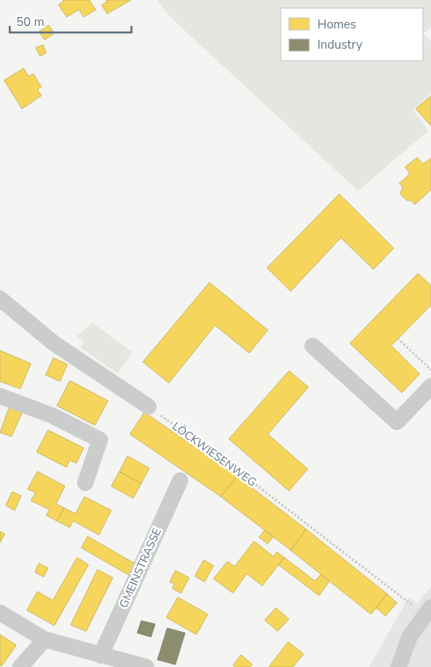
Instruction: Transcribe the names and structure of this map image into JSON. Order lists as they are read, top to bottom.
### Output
{
  "streets": {
    "street": ["GMEINSTRASSE"],
    "path": ["LÖCKWIESENWEG"]
  },
  "legend": ["Homes", "Industry"],
  "scale_bar": "50 m"
}
